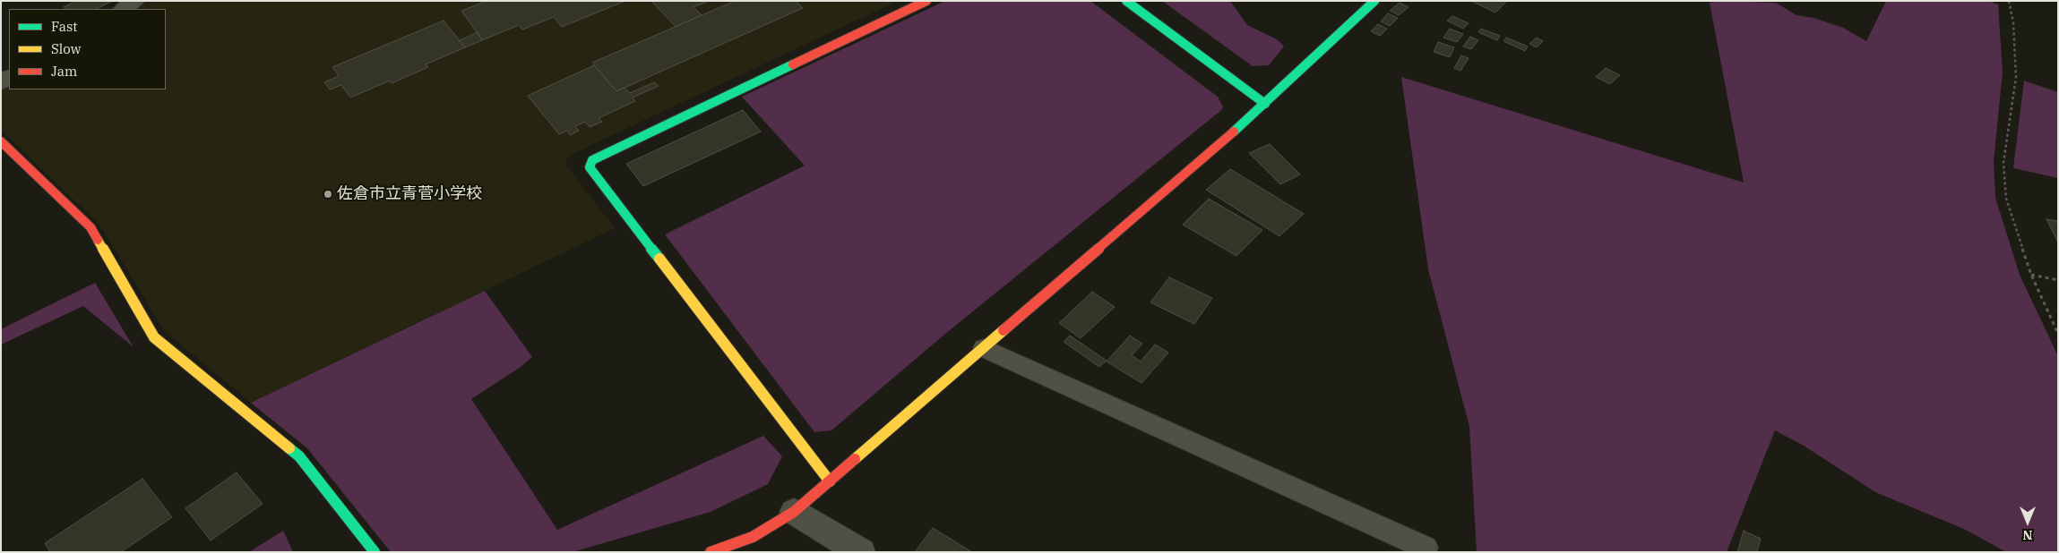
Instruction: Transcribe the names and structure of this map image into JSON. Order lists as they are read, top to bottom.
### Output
{
  "places": ["佐倉市立青菅小学校"],
  "legend": ["Fast", "Slow", "Jam"],
  "north": "bottom"
}
